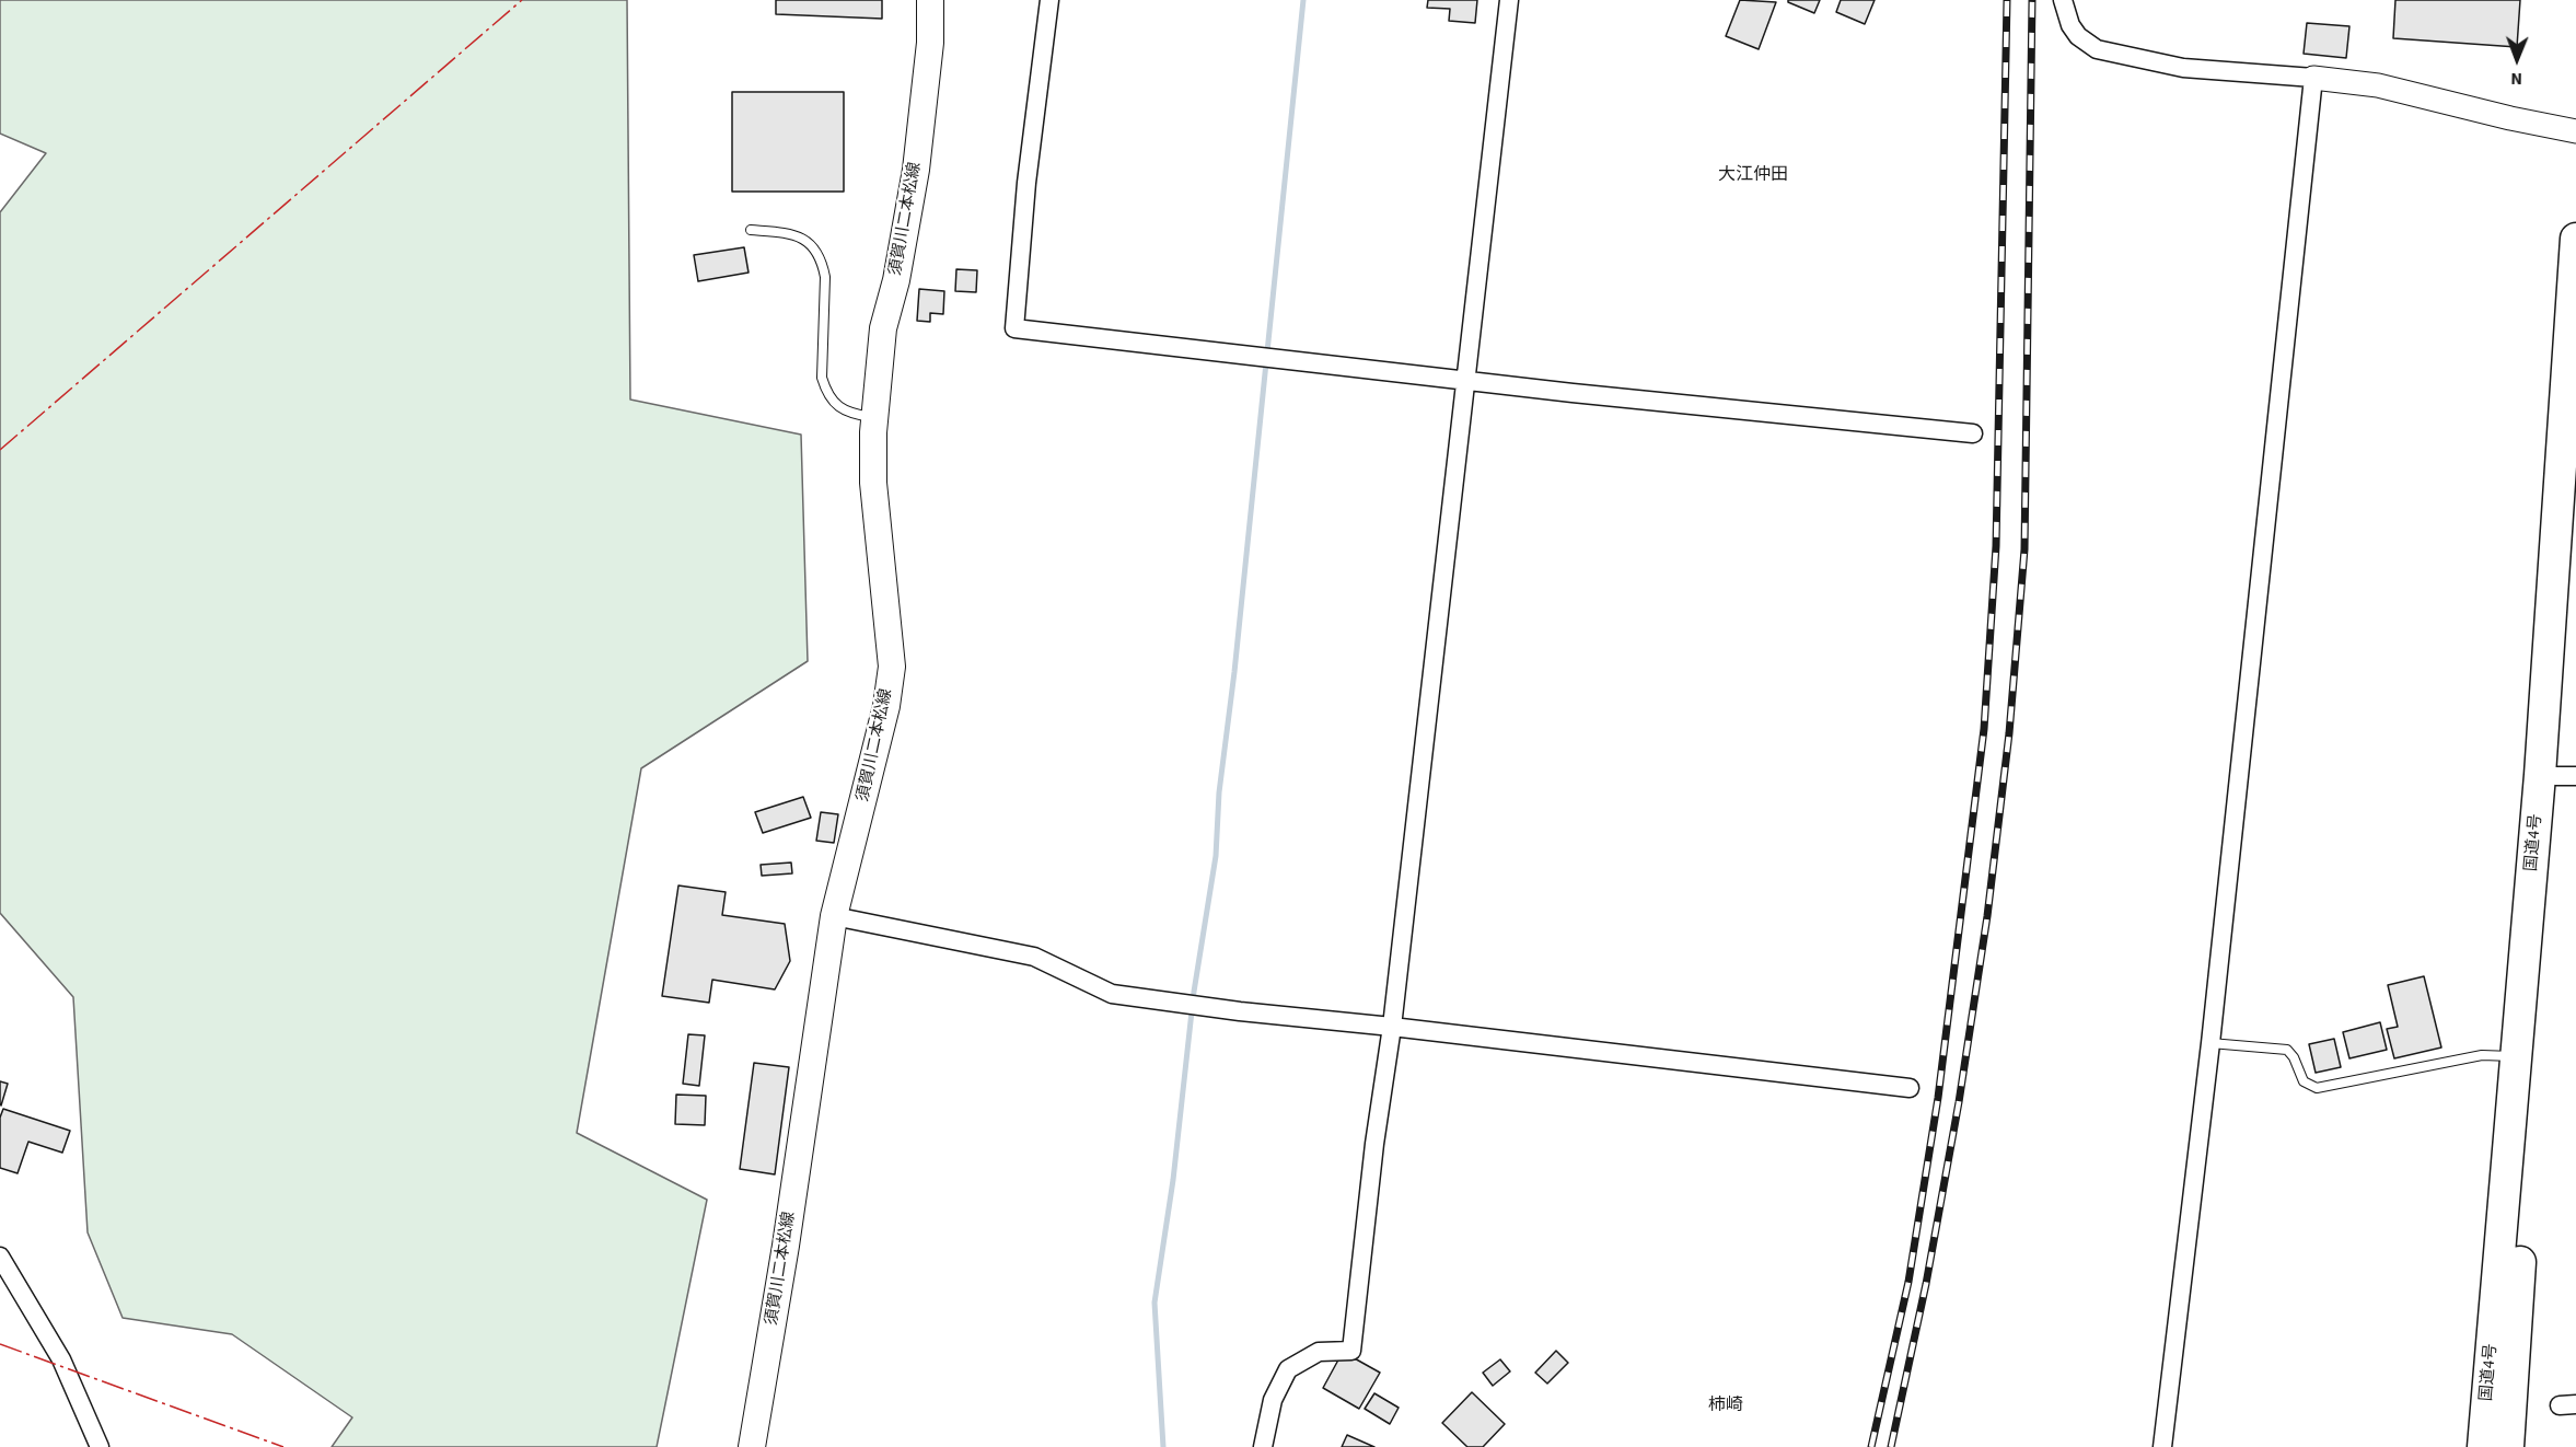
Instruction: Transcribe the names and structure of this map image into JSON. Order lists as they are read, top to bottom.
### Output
{
  "streets": {
    "highway": ["国道4号"],
    "main road": ["須賀川二本松線"]
  },
  "districts": ["大江仲田", "柿崎"],
  "north": "bottom"
}
